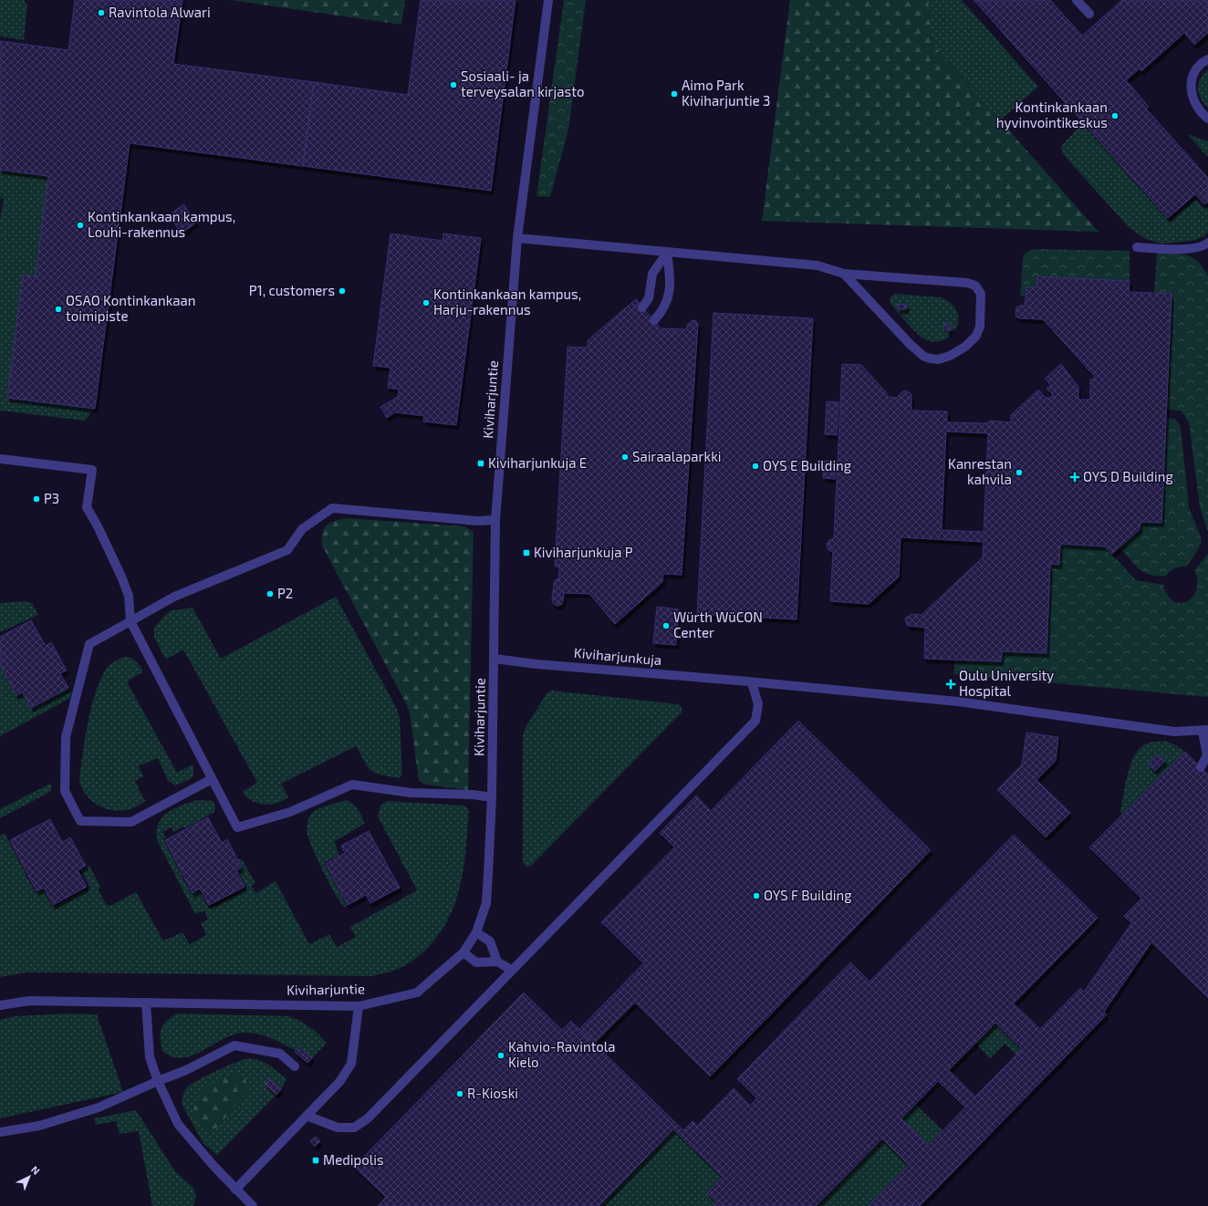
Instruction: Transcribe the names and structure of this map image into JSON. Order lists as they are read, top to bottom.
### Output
{
  "streets": {
    "street": ["Kiviharjuntie", "Kiviharjunkuja"]
  },
  "crossings": [
    ["Kiviharjuntie", "Kiviharjunkuja"]
  ],
  "places": {
    "other": [
      "Ravintola Alwari",
      "Sosiaali- ja terveysalan kirjasto",
      "Aimo Park Kiviharjuntie 3",
      "Kontinkankaan hyvinvointikeskus",
      "Kontinkankaan kampus, Louhi-rakennus",
      "P1, customers",
      "Kontinkankaan kampus, Harju-rakennus",
      "OSAO Kontinkankaan toimipiste",
      "Sairaalaparkki",
      "OYS E Building",
      "Kanrestan kahvila",
      "P3",
      "P2",
      "Würth WüCON Center",
      "OYS F Building",
      "Kahvio-Ravintola Kielo",
      "R-Kioski"
    ],
    "transit": ["Kiviharjunkuja E", "Kiviharjunkuja P", "Medipolis"],
    "health": ["OYS D Building", "Oulu University Hospital"]
  },
  "north": "top right"
}
